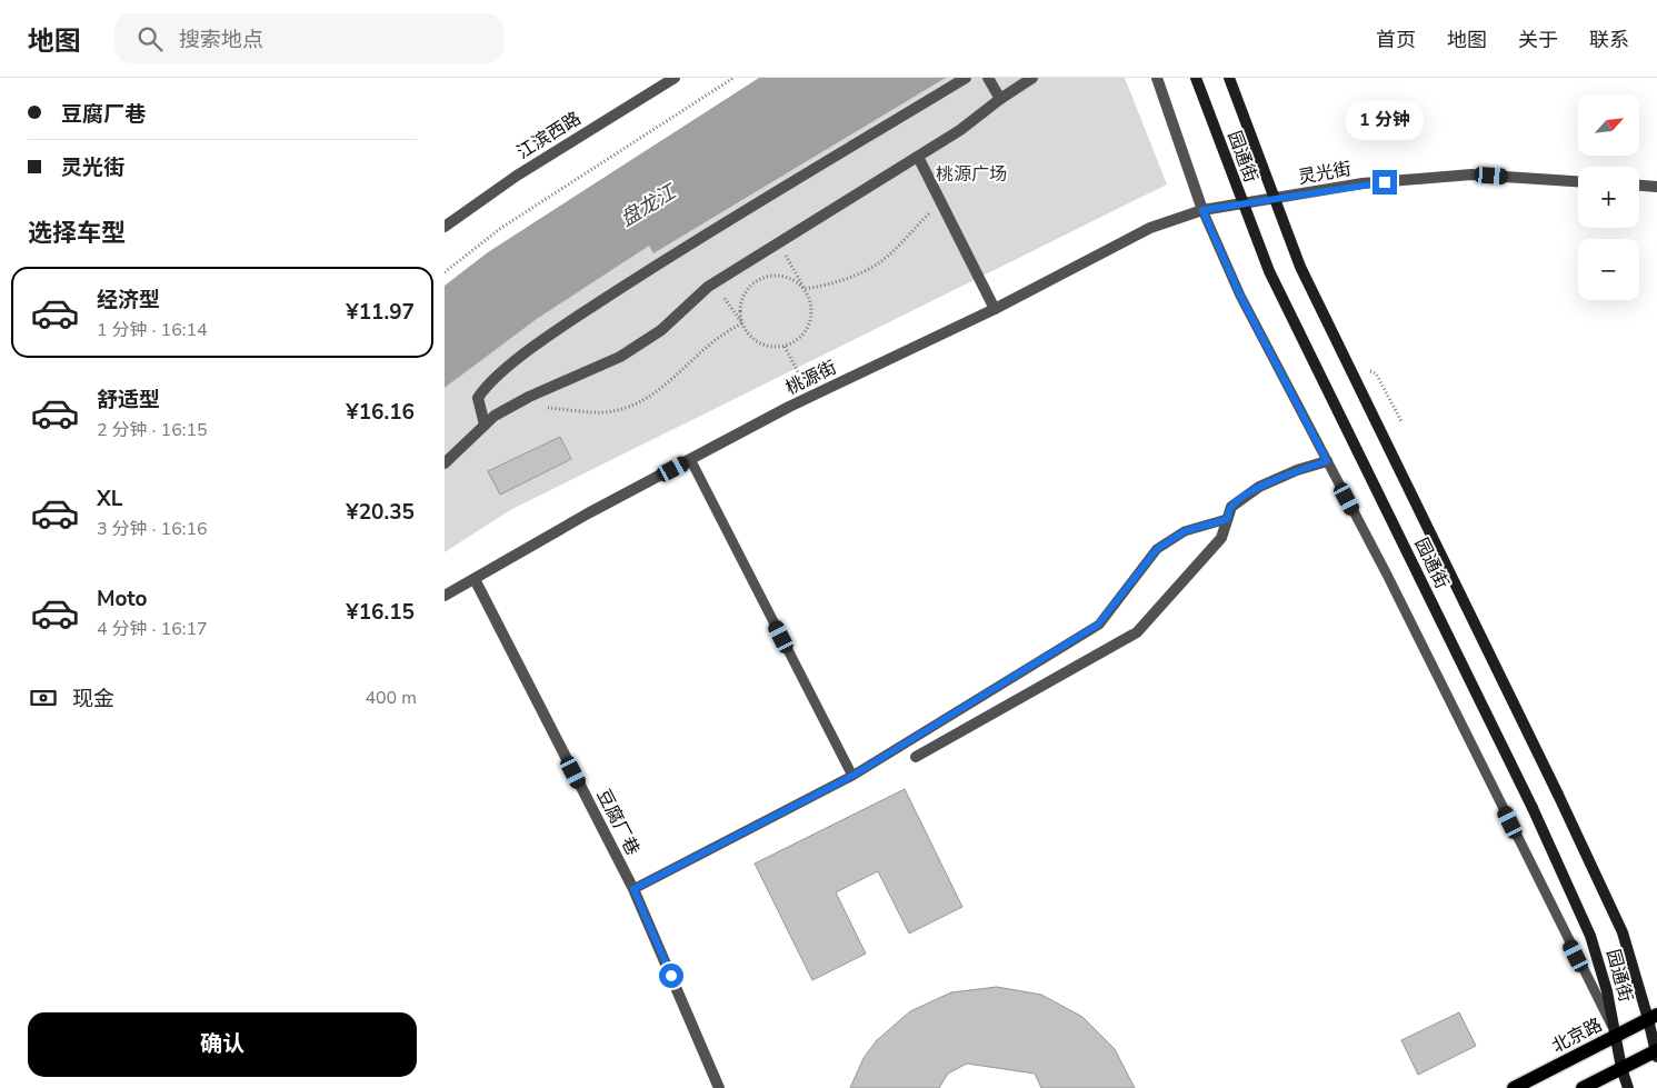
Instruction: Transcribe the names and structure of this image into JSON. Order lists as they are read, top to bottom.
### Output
{
  "streets": {
    "main road": ["园通街", "北京路"],
    "street": [
      "江滨西路",
      "灵光街",
      "桃源街",
      "豆腐厂巷"
    ]
  },
  "crossings": [
    ["园通街", "北京路"],
    ["灵光街", "桃源街"],
    ["桃源街", "豆腐厂巷"]
  ],
  "water": ["盘龙江"],
  "parks": ["桃源广场"],
  "north": "top right",
  "page": {
    "header": "地图",
    "search": "搜索地点",
    "nav": [
      "首页",
      "地图",
      "关于",
      "联系"
    ],
    "banner": ["豆腐厂巷", "灵光街"],
    "map_buttons": ["+", "−"],
    "bubble": "1 分钟",
    "heading": "选择车型",
    "list": [
      {
        "name": "经济型",
        "note": "1 分钟 · 16:14",
        "value": "¥11.97"
      },
      {
        "name": "舒适型",
        "note": "2 分钟 · 16:15",
        "value": "¥16.16"
      },
      {
        "name": "XL",
        "note": "3 分钟 · 16:16",
        "value": "¥20.35"
      },
      {
        "name": "Moto",
        "note": "4 分钟 · 16:17",
        "value": "¥16.15"
      }
    ],
    "pay": ["现金", "400 m"],
    "buttons": "确认"
  }
}
